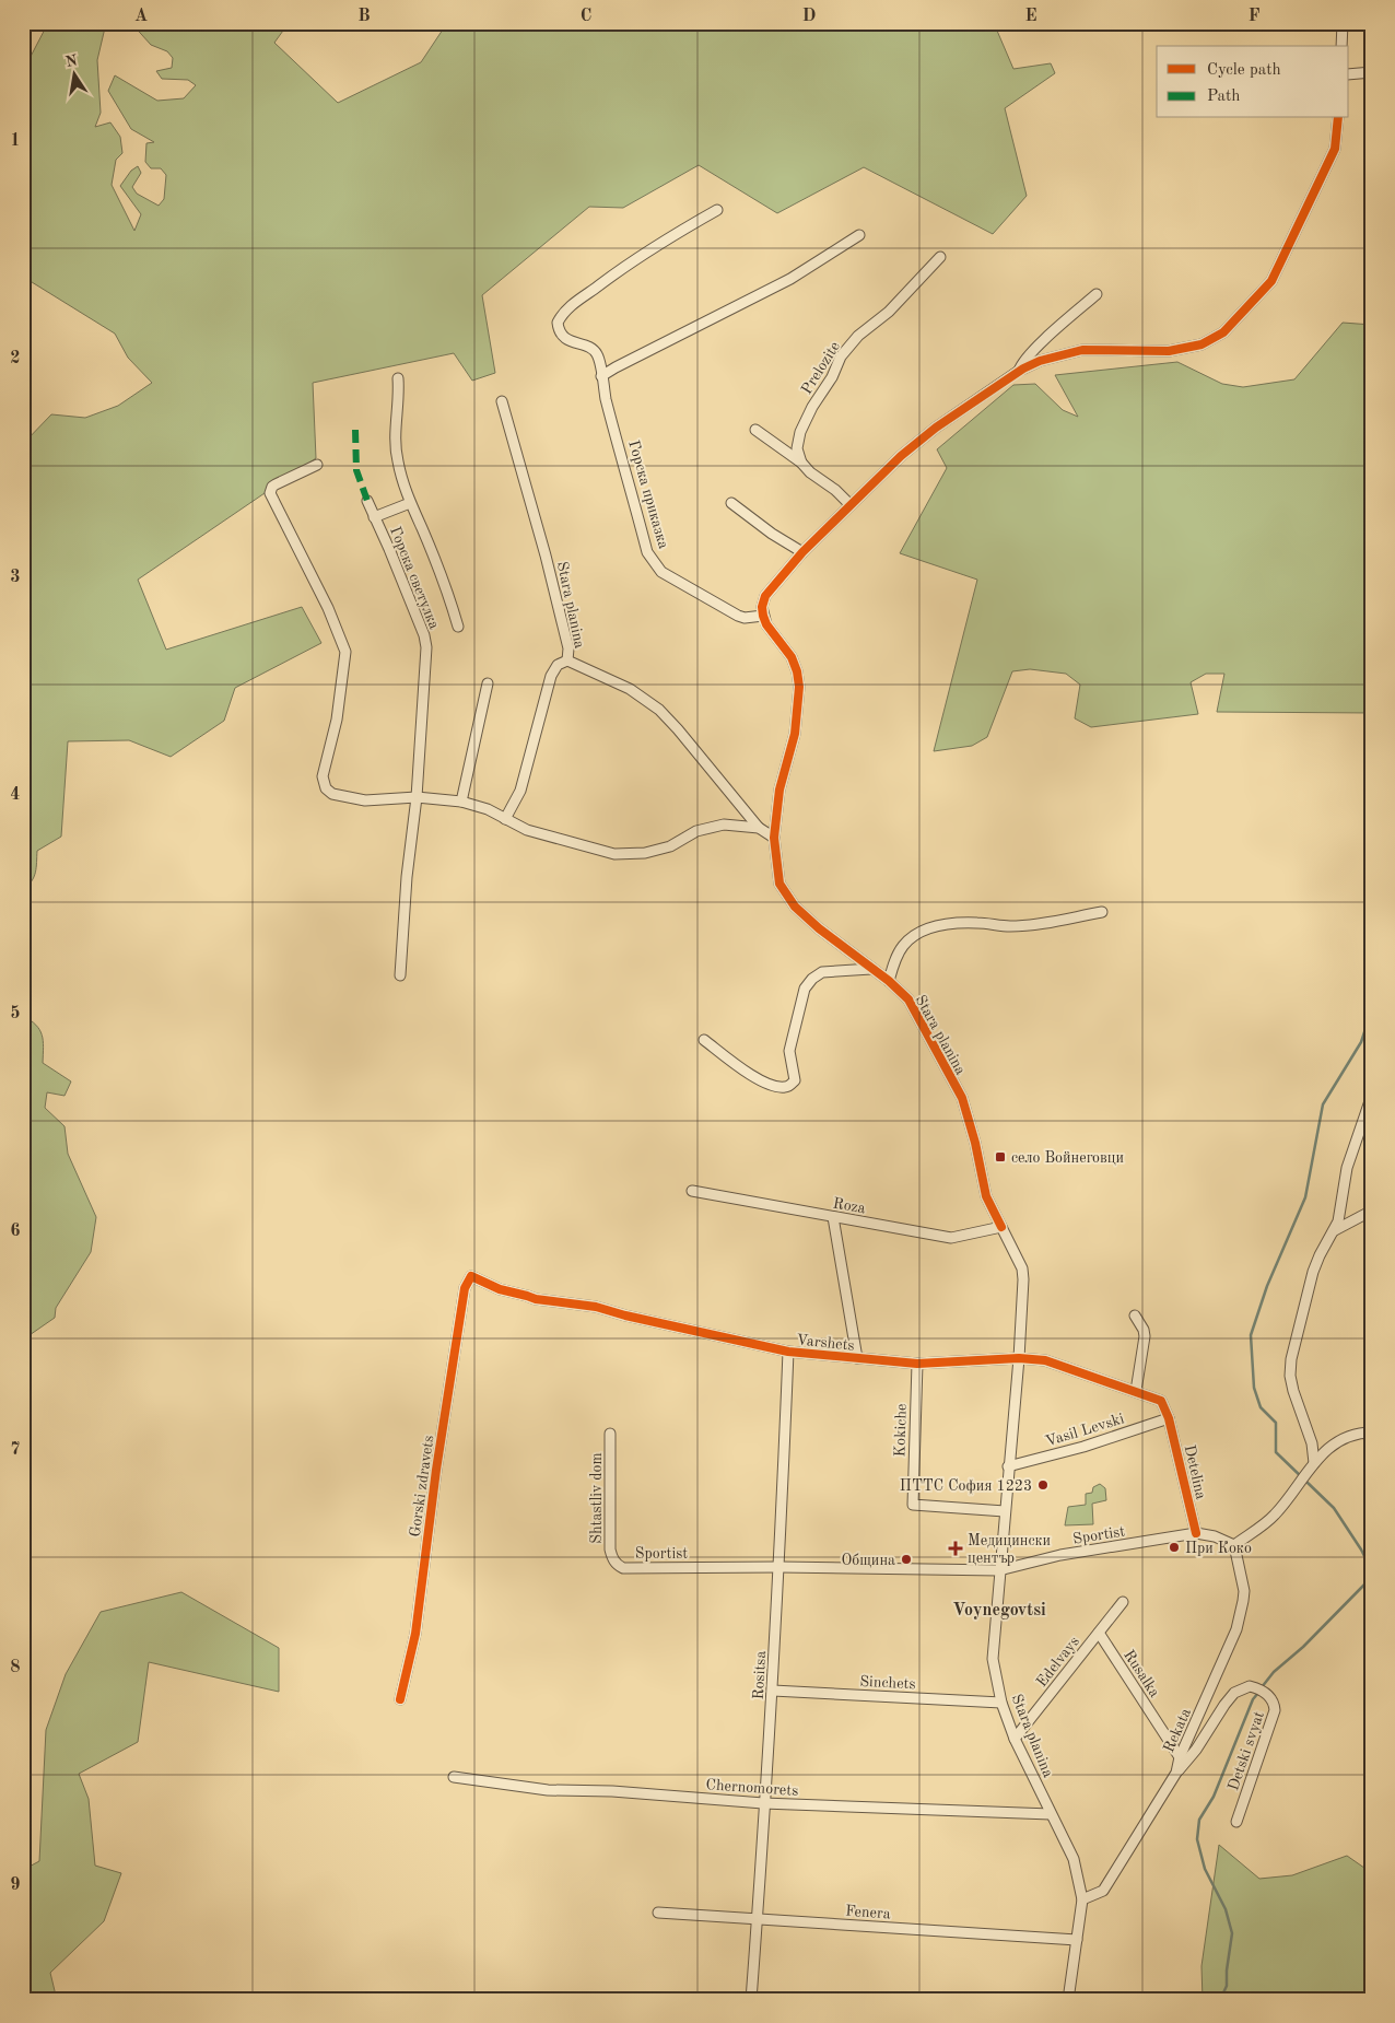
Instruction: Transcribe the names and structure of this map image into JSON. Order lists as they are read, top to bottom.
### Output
{
  "streets": {
    "street": [
      "Prelozite",
      "Горска приказка",
      "Горска светулка",
      "Stara planina",
      "Roza",
      "Varshets",
      "Vasil Levski",
      "Kokiche",
      "Detelina",
      "Gorski zdravets",
      "Shtastliv dom",
      "Sportist",
      "Edelvays",
      "Rusalka",
      "Rositsa",
      "Sinchets",
      "Rekata",
      "Detski svyat",
      "Chernomorets",
      "Fenera"
    ]
  },
  "crossings": [
    ["Горска приказка", "Stara planina"],
    ["Stara planina", "Roza"],
    ["Stara planina", "Varshets"],
    ["Stara planina", "Vasil Levski"],
    ["Stara planina", "Kokiche"],
    ["Stara planina", "Sportist"],
    ["Stara planina", "Edelvays"],
    ["Stara planina", "Sinchets"],
    ["Stara planina", "Rekata"],
    ["Stara planina", "Chernomorets"],
    ["Stara planina", "Fenera"],
    ["Varshets", "Vasil Levski"],
    ["Varshets", "Kokiche"],
    ["Varshets", "Detelina"],
    ["Varshets", "Gorski zdravets"],
    ["Varshets", "Rositsa"],
    ["Vasil Levski", "Detelina"],
    ["Detelina", "Sportist"],
    ["Shtastliv dom", "Sportist"],
    ["Sportist", "Rositsa"],
    ["Sportist", "Rekata"],
    ["Edelvays", "Rusalka"],
    ["Rusalka", "Rekata"],
    ["Rositsa", "Sinchets"],
    ["Rositsa", "Chernomorets"],
    ["Rositsa", "Fenera"],
    ["Rekata", "Detski svyat"]
  ],
  "districts": ["Voynegovtsi"],
  "places": {
    "transit": ["село Войнеговци"],
    "other": ["ПТТС София 1223", "При Коко", "Община"],
    "health": ["Медицински център"]
  },
  "legend": ["Cycle path", "Path"],
  "north": "top",
  "grid": {
    "columns": [
      "A",
      "B",
      "C",
      "D",
      "E",
      "F"
    ],
    "rows": [
      "1",
      "2",
      "3",
      "4",
      "5",
      "6",
      "7",
      "8",
      "9"
    ]
  }
}
